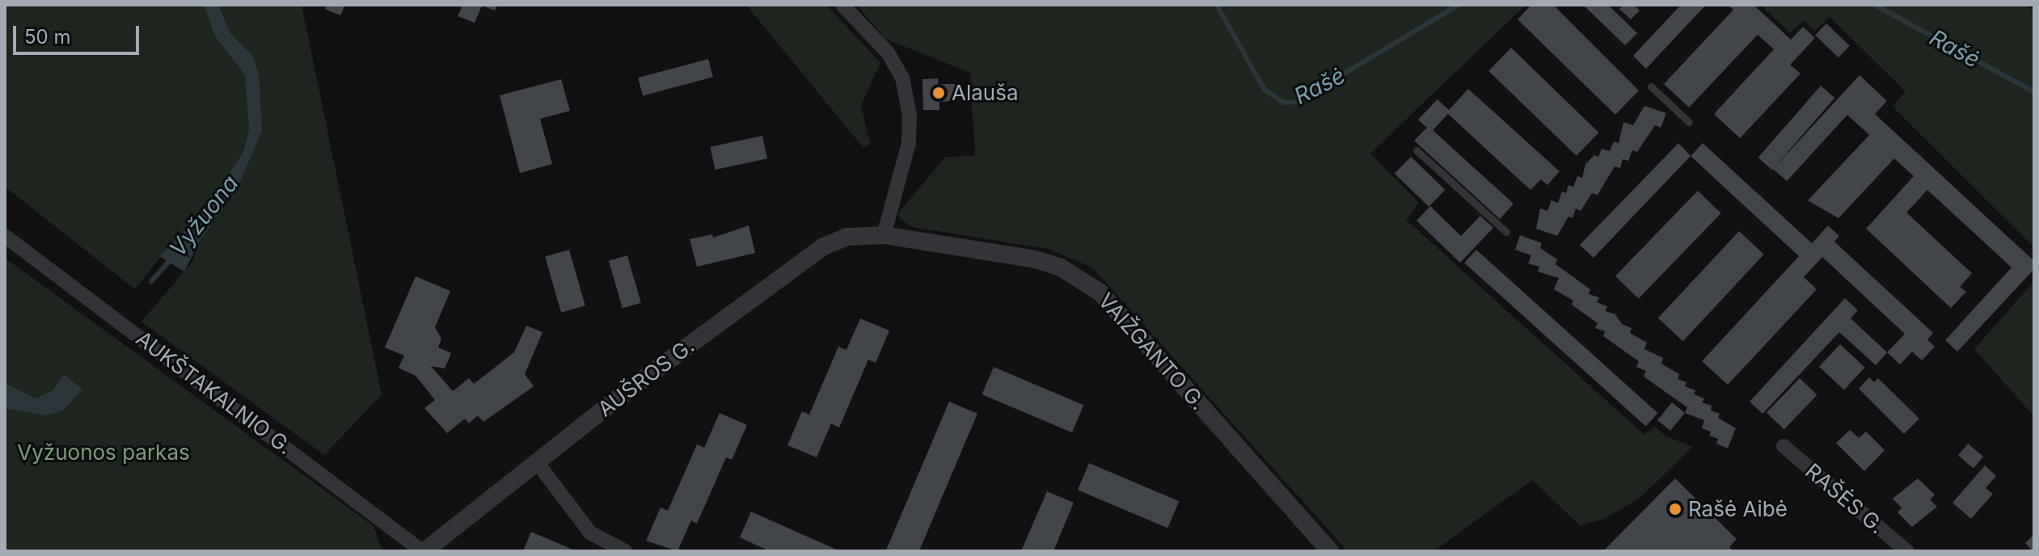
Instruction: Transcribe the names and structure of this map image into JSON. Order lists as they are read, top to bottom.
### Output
{
  "streets": {
    "street": [
      "VAIŽGANTO G.",
      "AUŠROS G.",
      "AUKŠTAKALNIO G.",
      "RAŠĖS G."
    ]
  },
  "crossings": [
    ["VAIŽGANTO G.", "AUŠROS G."],
    ["AUŠROS G.", "AUKŠTAKALNIO G."]
  ],
  "water": ["Rašė", "Vyžuona"],
  "parks": ["Vyžuonos parkas"],
  "places": ["Alauša", "Rašė Aibė"],
  "scale_bar": "50 m"
}
